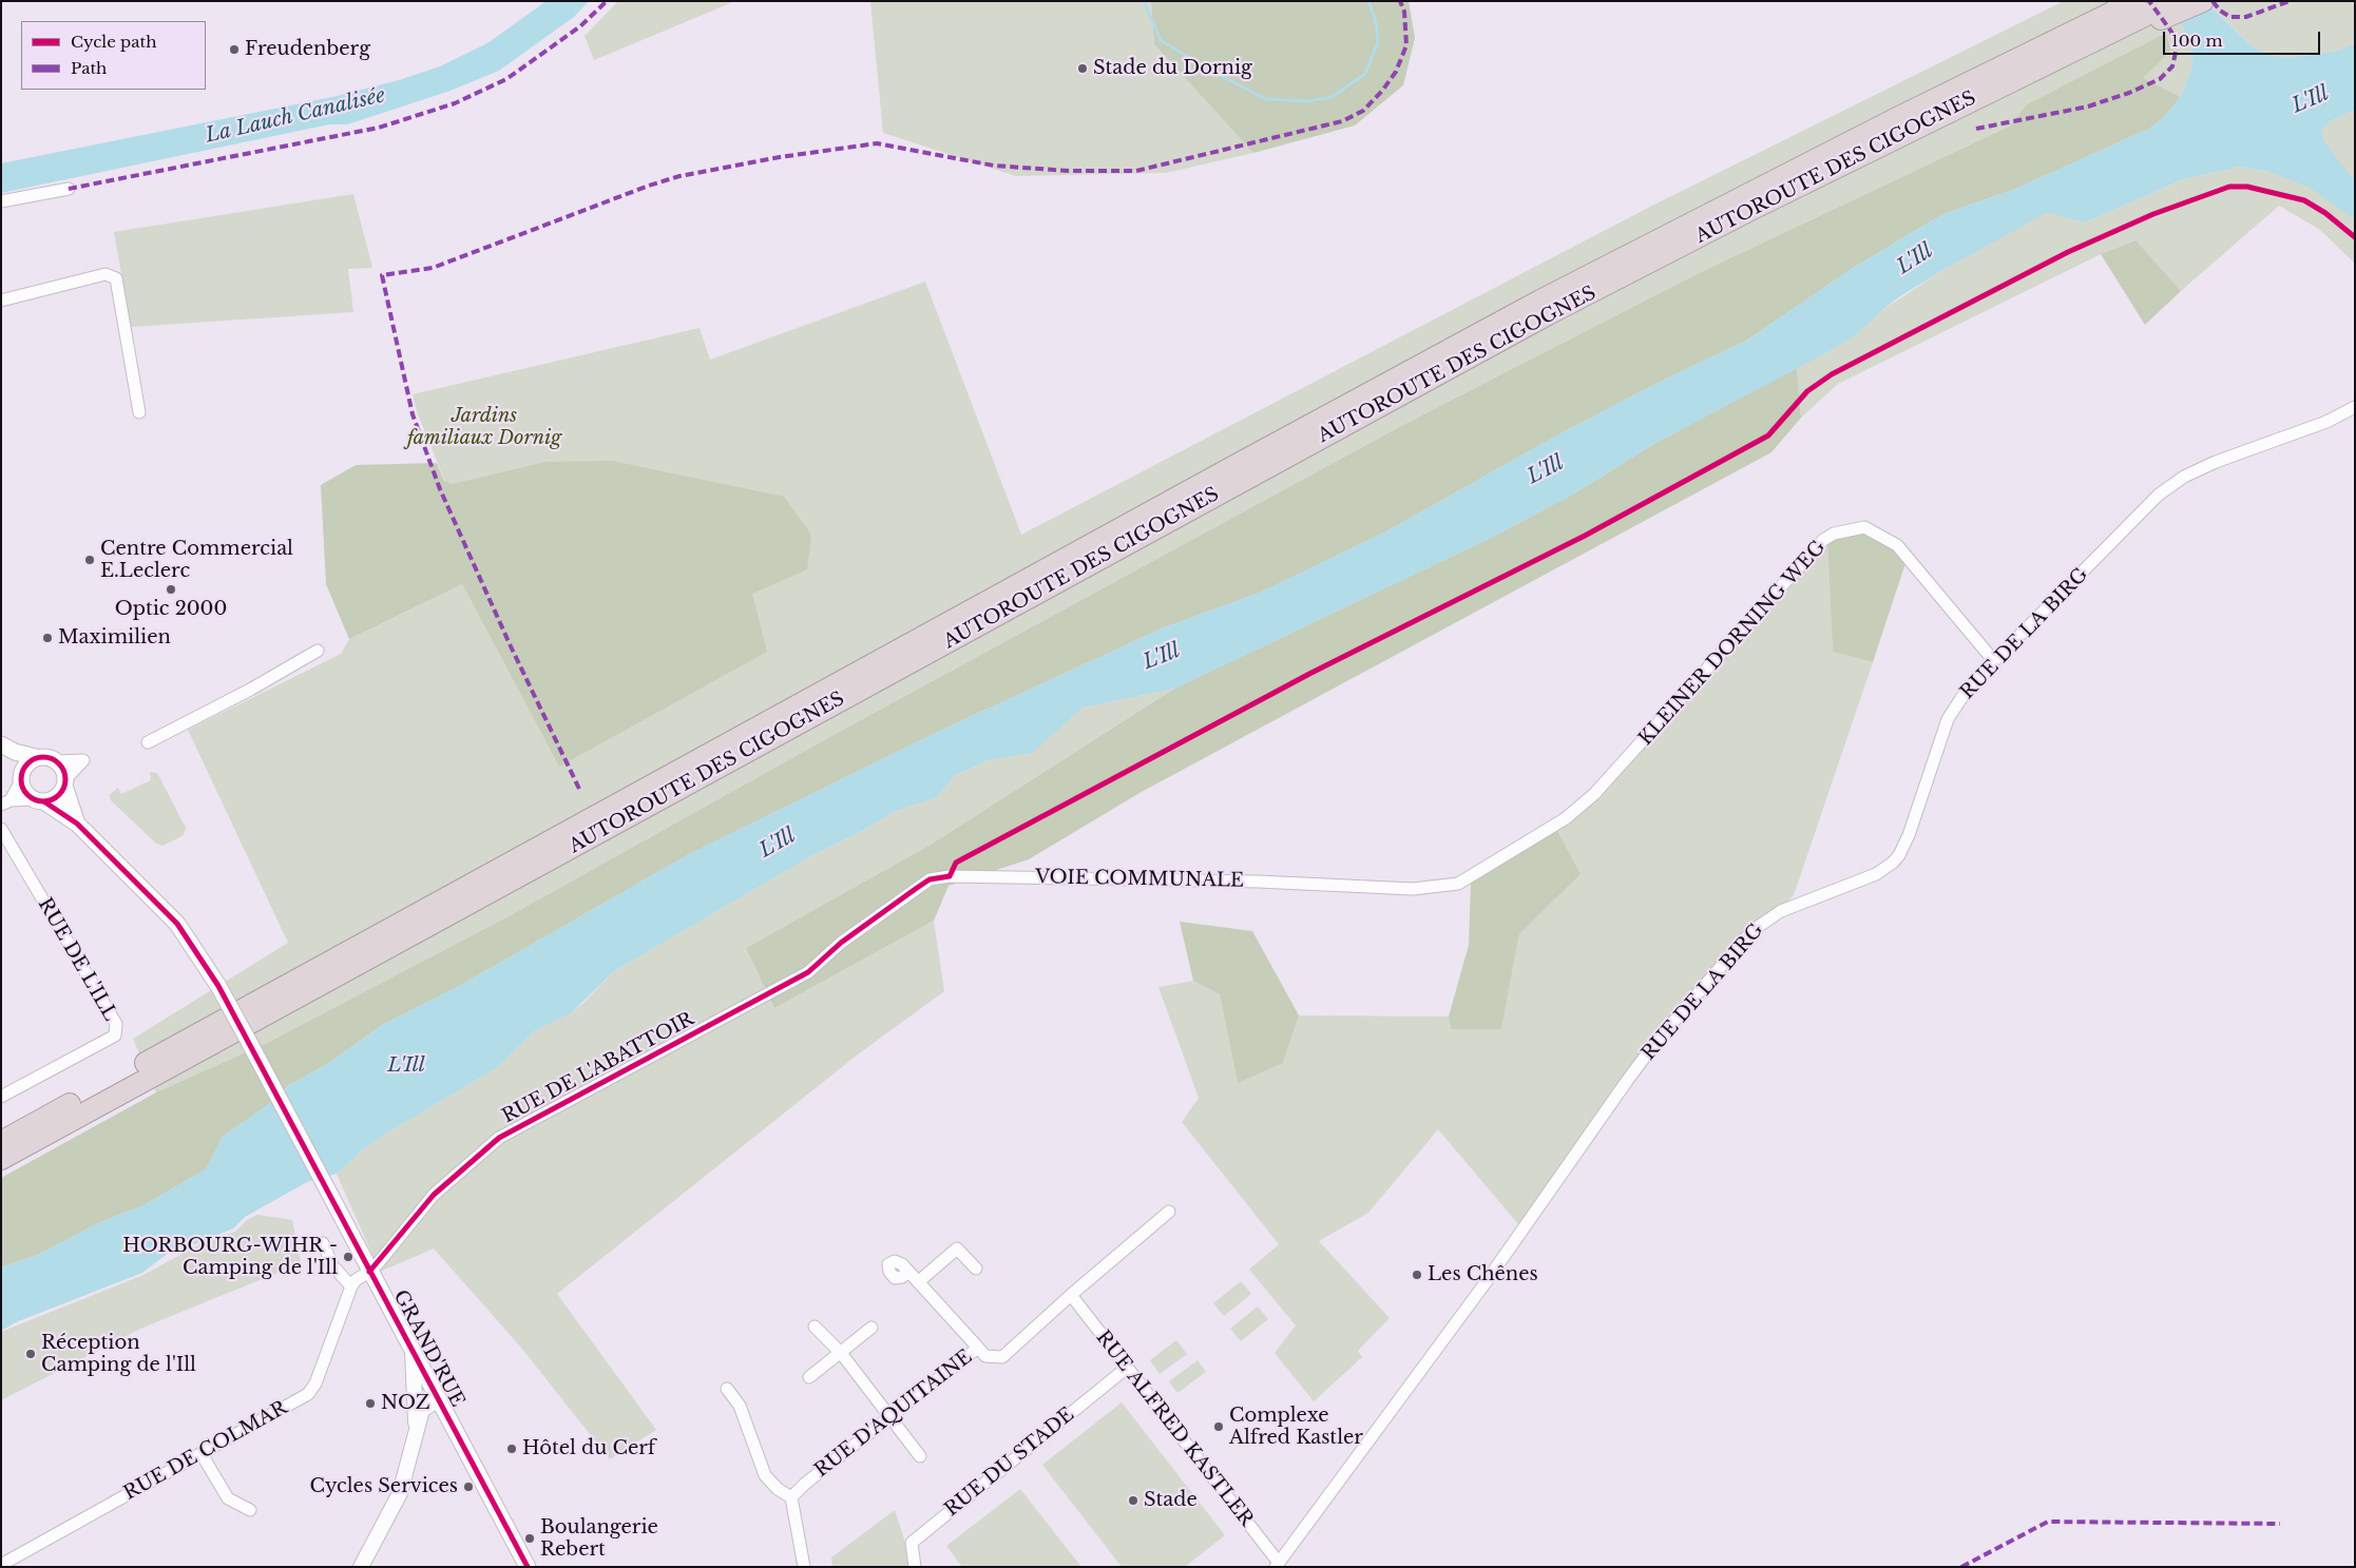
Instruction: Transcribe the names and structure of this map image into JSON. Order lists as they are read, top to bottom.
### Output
{
  "streets": {
    "highway": ["AUTOROUTE DES CIGOGNES"],
    "main road": ["GRAND'RUE"],
    "street": [
      "RUE DE LA BIRG",
      "KLEINER DORNING WEG",
      "VOIE COMMUNALE",
      "RUE DE L'ILL",
      "RUE DE L'ABATTOIR",
      "RUE D'AQUITAINE",
      "RUE ALFRED KASTLER",
      "RUE DE COLMAR",
      "RUE DU STADE"
    ]
  },
  "crossings": [
    ["RUE DE LA BIRG", "KLEINER DORNING WEG"],
    ["RUE DE LA BIRG", "RUE ALFRED KASTLER"],
    ["KLEINER DORNING WEG", "VOIE COMMUNALE"],
    ["VOIE COMMUNALE", "RUE DE L'ABATTOIR"],
    ["RUE DE L'ABATTOIR", "GRAND'RUE"],
    ["RUE D'AQUITAINE", "RUE ALFRED KASTLER"],
    ["RUE ALFRED KASTLER", "RUE DU STADE"]
  ],
  "water": ["L'Ill", "La Lauch Canalisée"],
  "parks": ["Jardins familiaux Dornig"],
  "places": [
    "Freudenberg",
    "Stade du Dornig",
    "Centre Commercial E.Leclerc",
    "Optic 2000",
    "Maximilien",
    "HORBOURG-WIHR - Camping de l'Ill",
    "Les Chênes",
    "Réception Camping de l'Ill",
    "NOZ",
    "Complexe Alfred Kastler",
    "Hôtel du Cerf",
    "Cycles Services",
    "Stade",
    "Boulangerie Rebert"
  ],
  "legend": ["Cycle path", "Path"],
  "scale_bar": "100 m"
}
